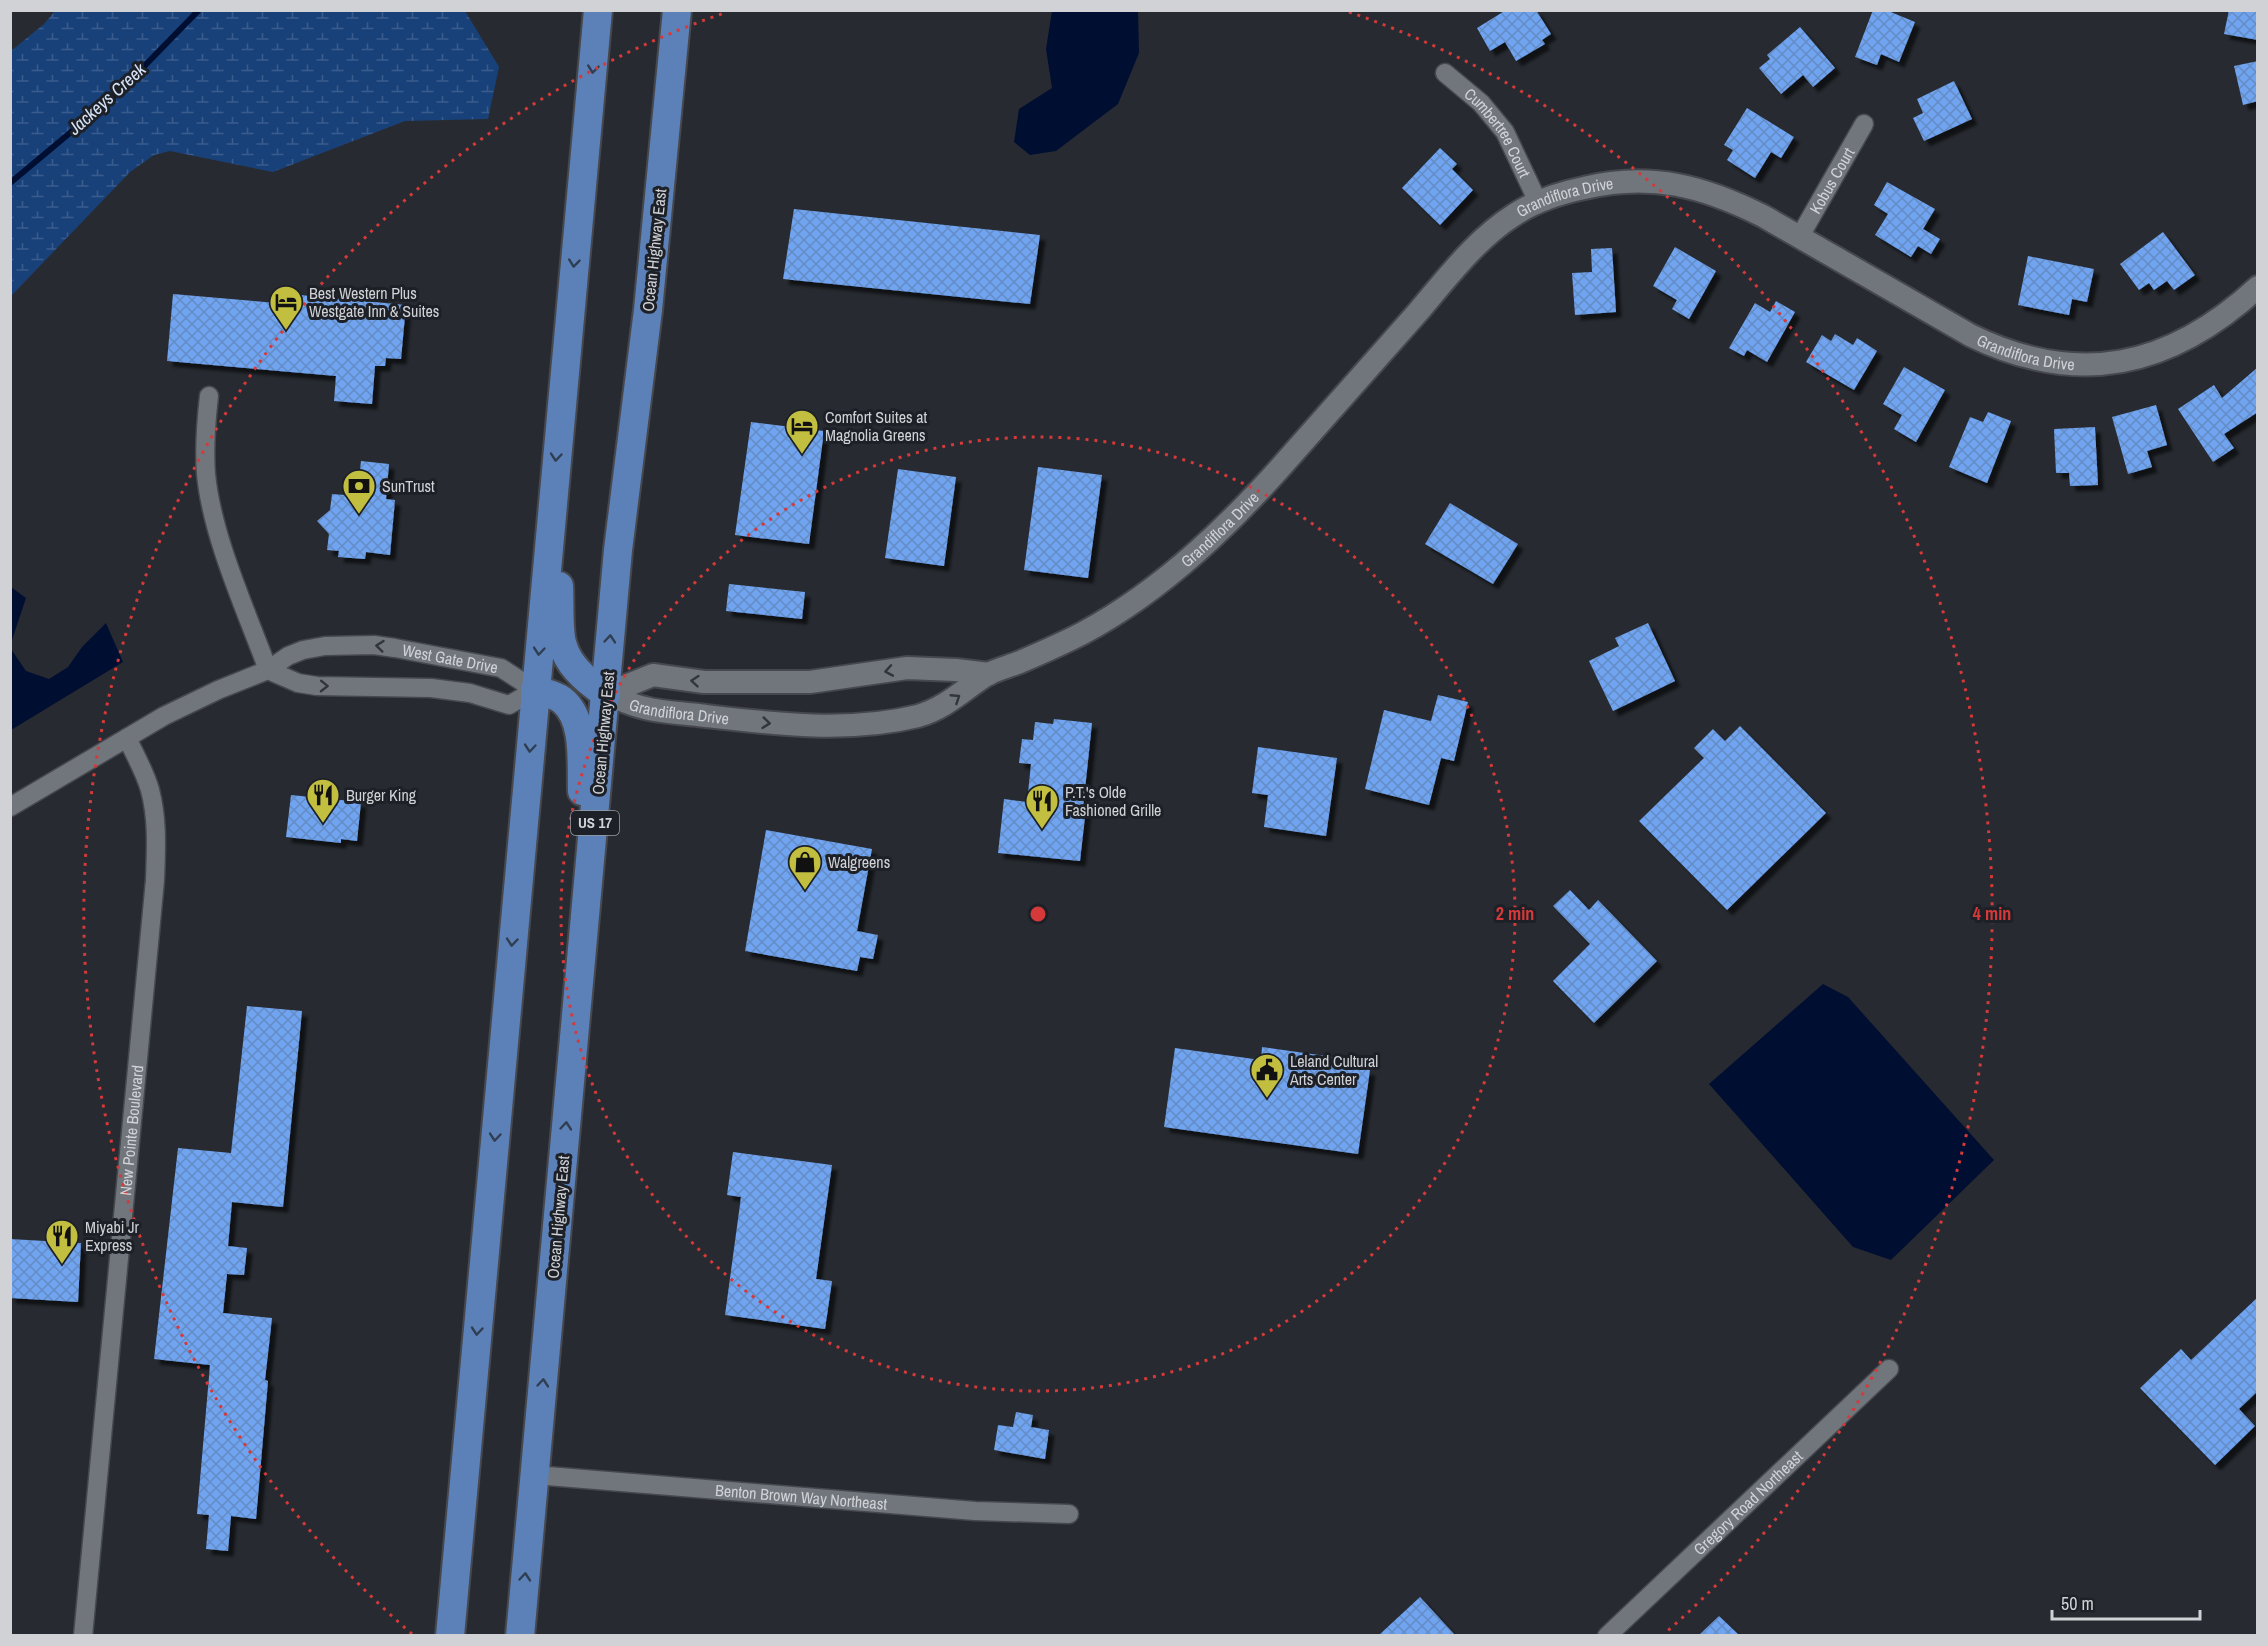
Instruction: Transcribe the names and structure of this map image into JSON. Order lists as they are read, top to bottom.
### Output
{
  "streets": {
    "highway": ["Ocean Highway East", "US 17"],
    "street": [
      "Cumbertree Court",
      "Kobus Court",
      "Grandiflora Drive",
      "West Gate Drive",
      "New Pointe Boulevard",
      "Benton Brown Way Northeast",
      "Gregory Road Northeast"
    ]
  },
  "crossings": [
    ["Cumbertree Court", "Grandiflora Drive"],
    ["Kobus Court", "Grandiflora Drive"],
    ["Grandiflora Drive", "Ocean Highway East"],
    ["Ocean Highway East", "Benton Brown Way Northeast"],
    ["West Gate Drive", "New Pointe Boulevard"]
  ],
  "water": ["Jackeys Creek"],
  "places": {
    "hotel": ["Best Western Plus Westgate Inn & Suites", "Comfort Suites at Magnolia Greens"],
    "bank": ["SunTrust"],
    "restaurant": ["Burger King", "P.T.'s Olde Fashioned Grille", "Miyabi Jr Express"],
    "shop": ["Walgreens"],
    "public building": ["Leland Cultural Arts Center"]
  },
  "scale_bar": "50 m",
  "rings": ["2 min", "4 min"]
}
